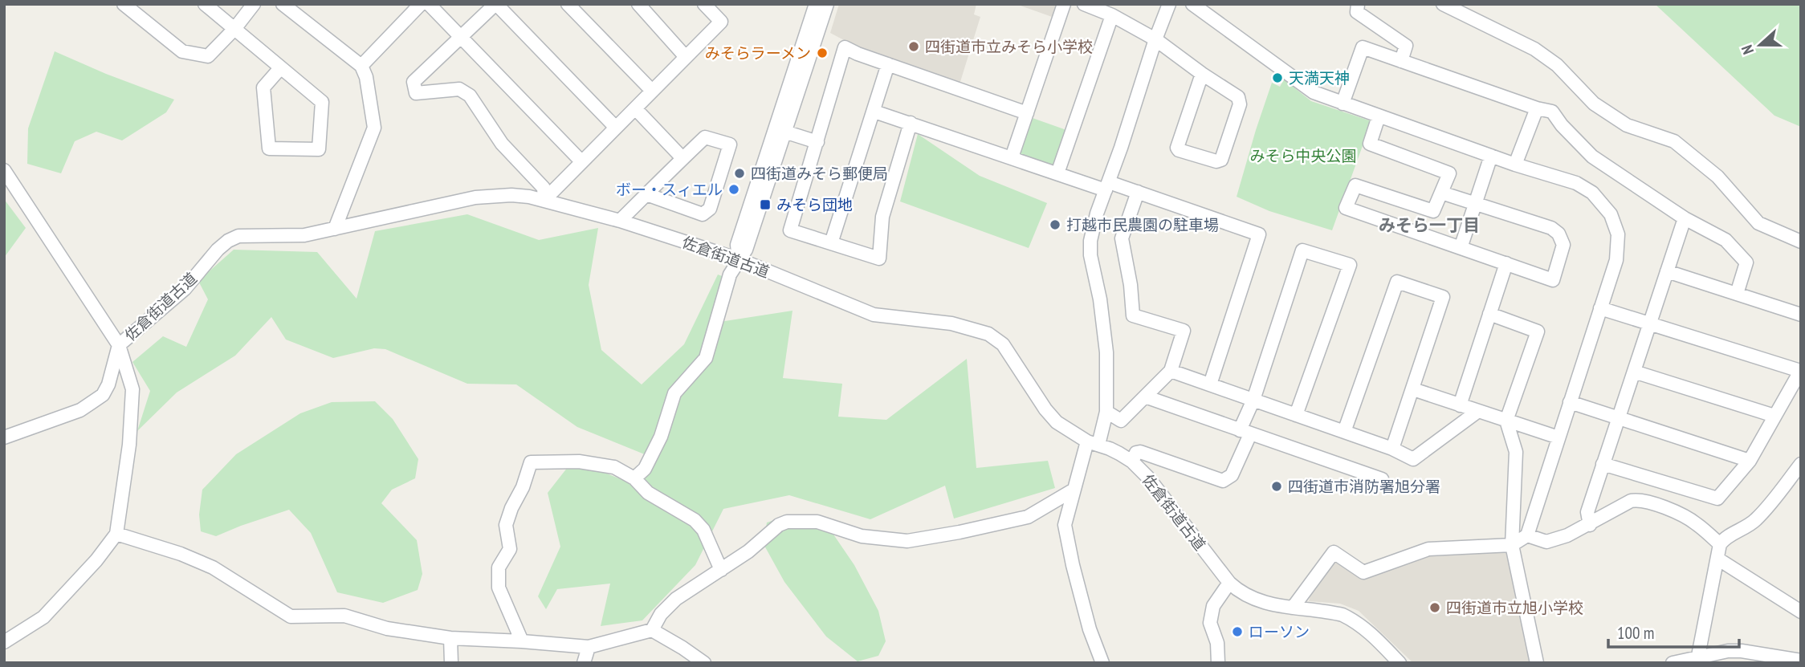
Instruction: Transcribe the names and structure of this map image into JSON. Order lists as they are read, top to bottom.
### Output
{
  "streets": {
    "street": ["佐倉街道古道"]
  },
  "districts": ["みそら一丁目"],
  "parks": ["みそら中央公園"],
  "places": {
    "other": [
      "四街道市立みそら小学校",
      "みそらラーメン",
      "天満天神",
      "四街道みそら郵便局",
      "ボー・スィエル",
      "打越市民農園の駐車場",
      "四街道市消防署旭分署",
      "四街道市立旭小学校",
      "ローソン"
    ],
    "transit": ["みそら団地"]
  },
  "scale_bar": "100 m",
  "north": "left"
}
